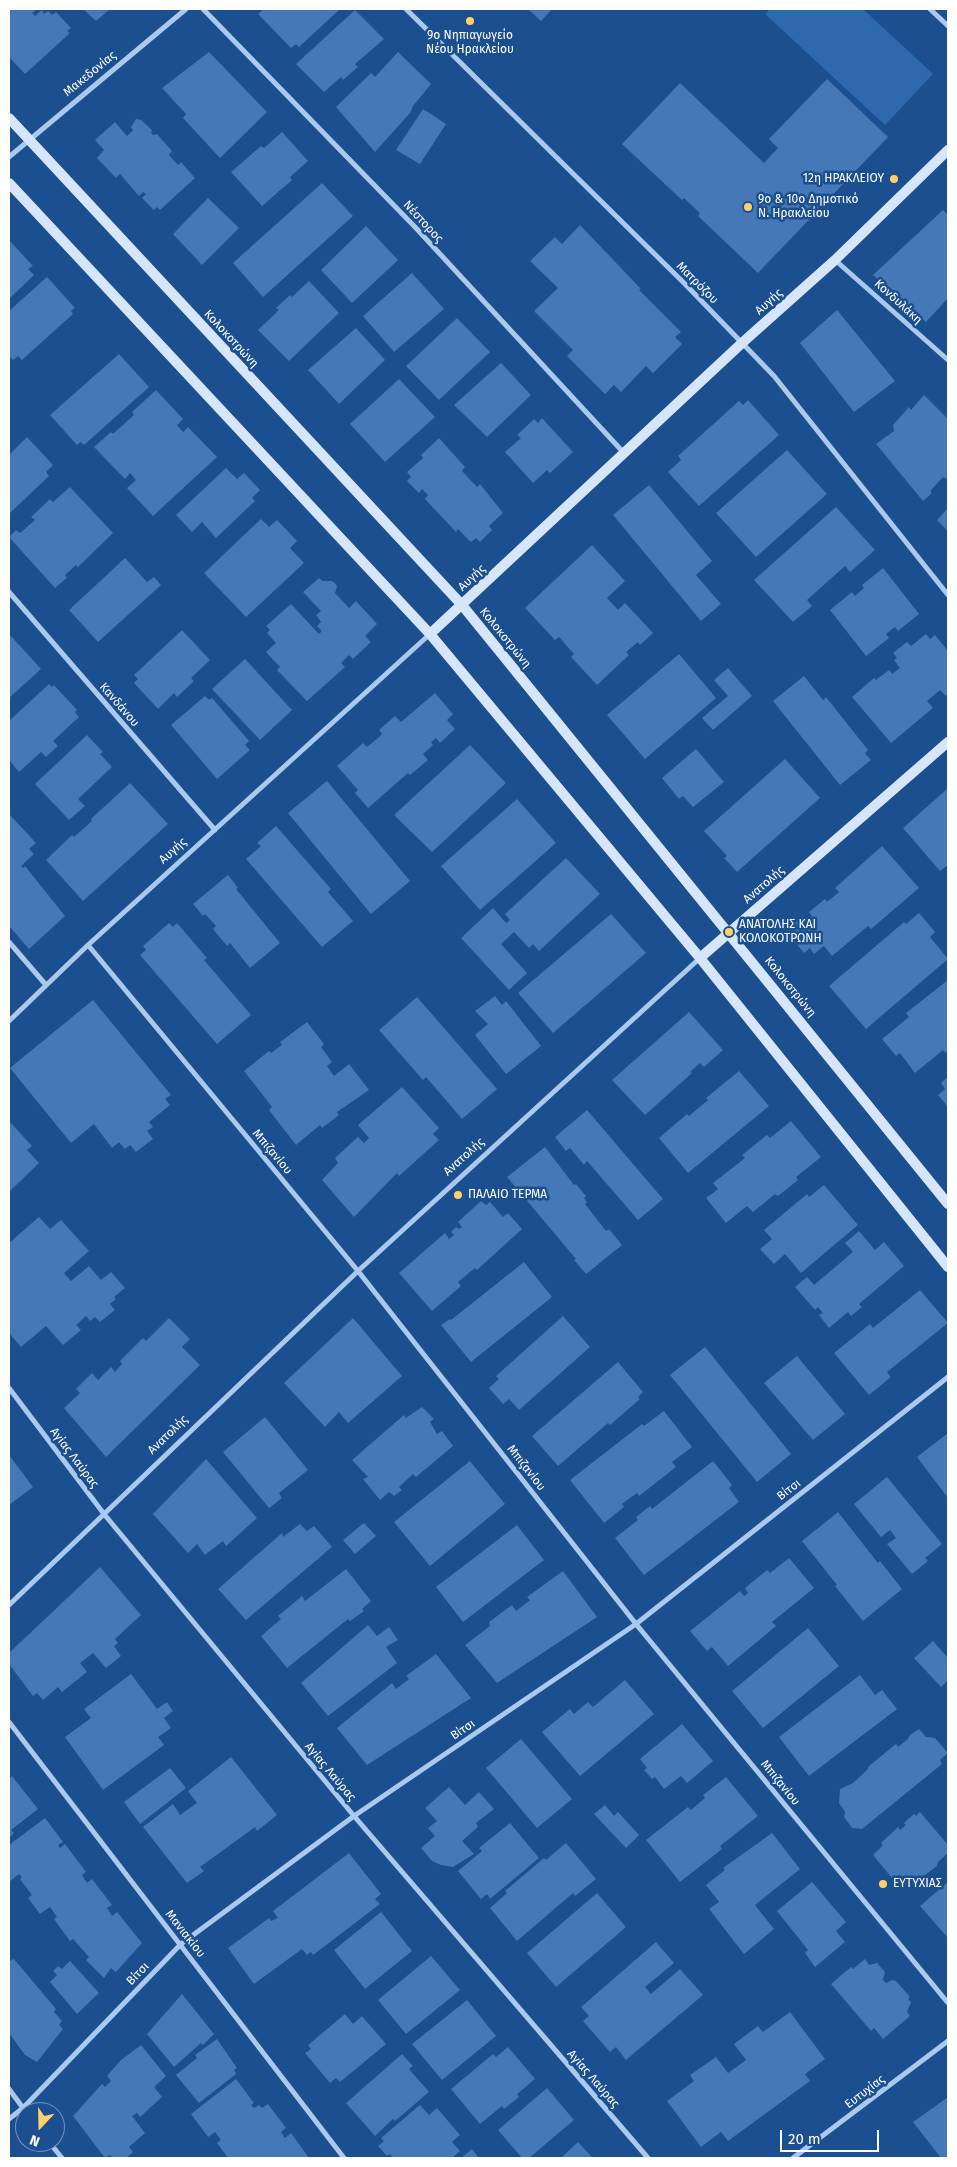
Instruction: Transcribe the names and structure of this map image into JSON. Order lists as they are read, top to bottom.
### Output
{
  "streets": {
    "street": [
      "Μακεδονίας",
      "Νέστορος",
      "Ματρόζου",
      "Αυγής",
      "Κονδυλάκη",
      "Κολοκοτρώνη",
      "Κανδάνου",
      "Ανατολής",
      "Μπιζανίου",
      "Αγίας Λαύρας",
      "Βίτσι",
      "Μανιακίου",
      "Ευτυχίας"
    ]
  },
  "crossings": [
    ["Μακεδονίας", "Κολοκοτρώνη"],
    ["Νέστορος", "Αυγής"],
    ["Ματρόζου", "Αυγής"],
    ["Αυγής", "Κονδυλάκη"],
    ["Αυγής", "Κολοκοτρώνη"],
    ["Αυγής", "Κανδάνου"],
    ["Αυγής", "Μπιζανίου"],
    ["Κολοκοτρώνη", "Ανατολής"],
    ["Ανατολής", "Μπιζανίου"],
    ["Ανατολής", "Αγίας Λαύρας"],
    ["Μπιζανίου", "Βίτσι"],
    ["Αγίας Λαύρας", "Βίτσι"],
    ["Βίτσι", "Μανιακίου"]
  ],
  "places": [
    "9ο Νηπιαγωγείο Νέου Ηρακλείου",
    "12η ΗΡΑΚΛΕΙΟΥ",
    "9ο & 10ο Δημοτικό Ν. Ηρακλείου",
    "ΑΝΑΤΟΛΗΣ ΚΑΙ ΚΟΛΟΚΟΤΡΩΝΗ",
    "ΠΑΛΑΙΟ ΤΕΡΜΑ",
    "ΕΥΤΥΧΙΑΣ"
  ],
  "scale_bar": "20 m",
  "north": "bottom"
}
